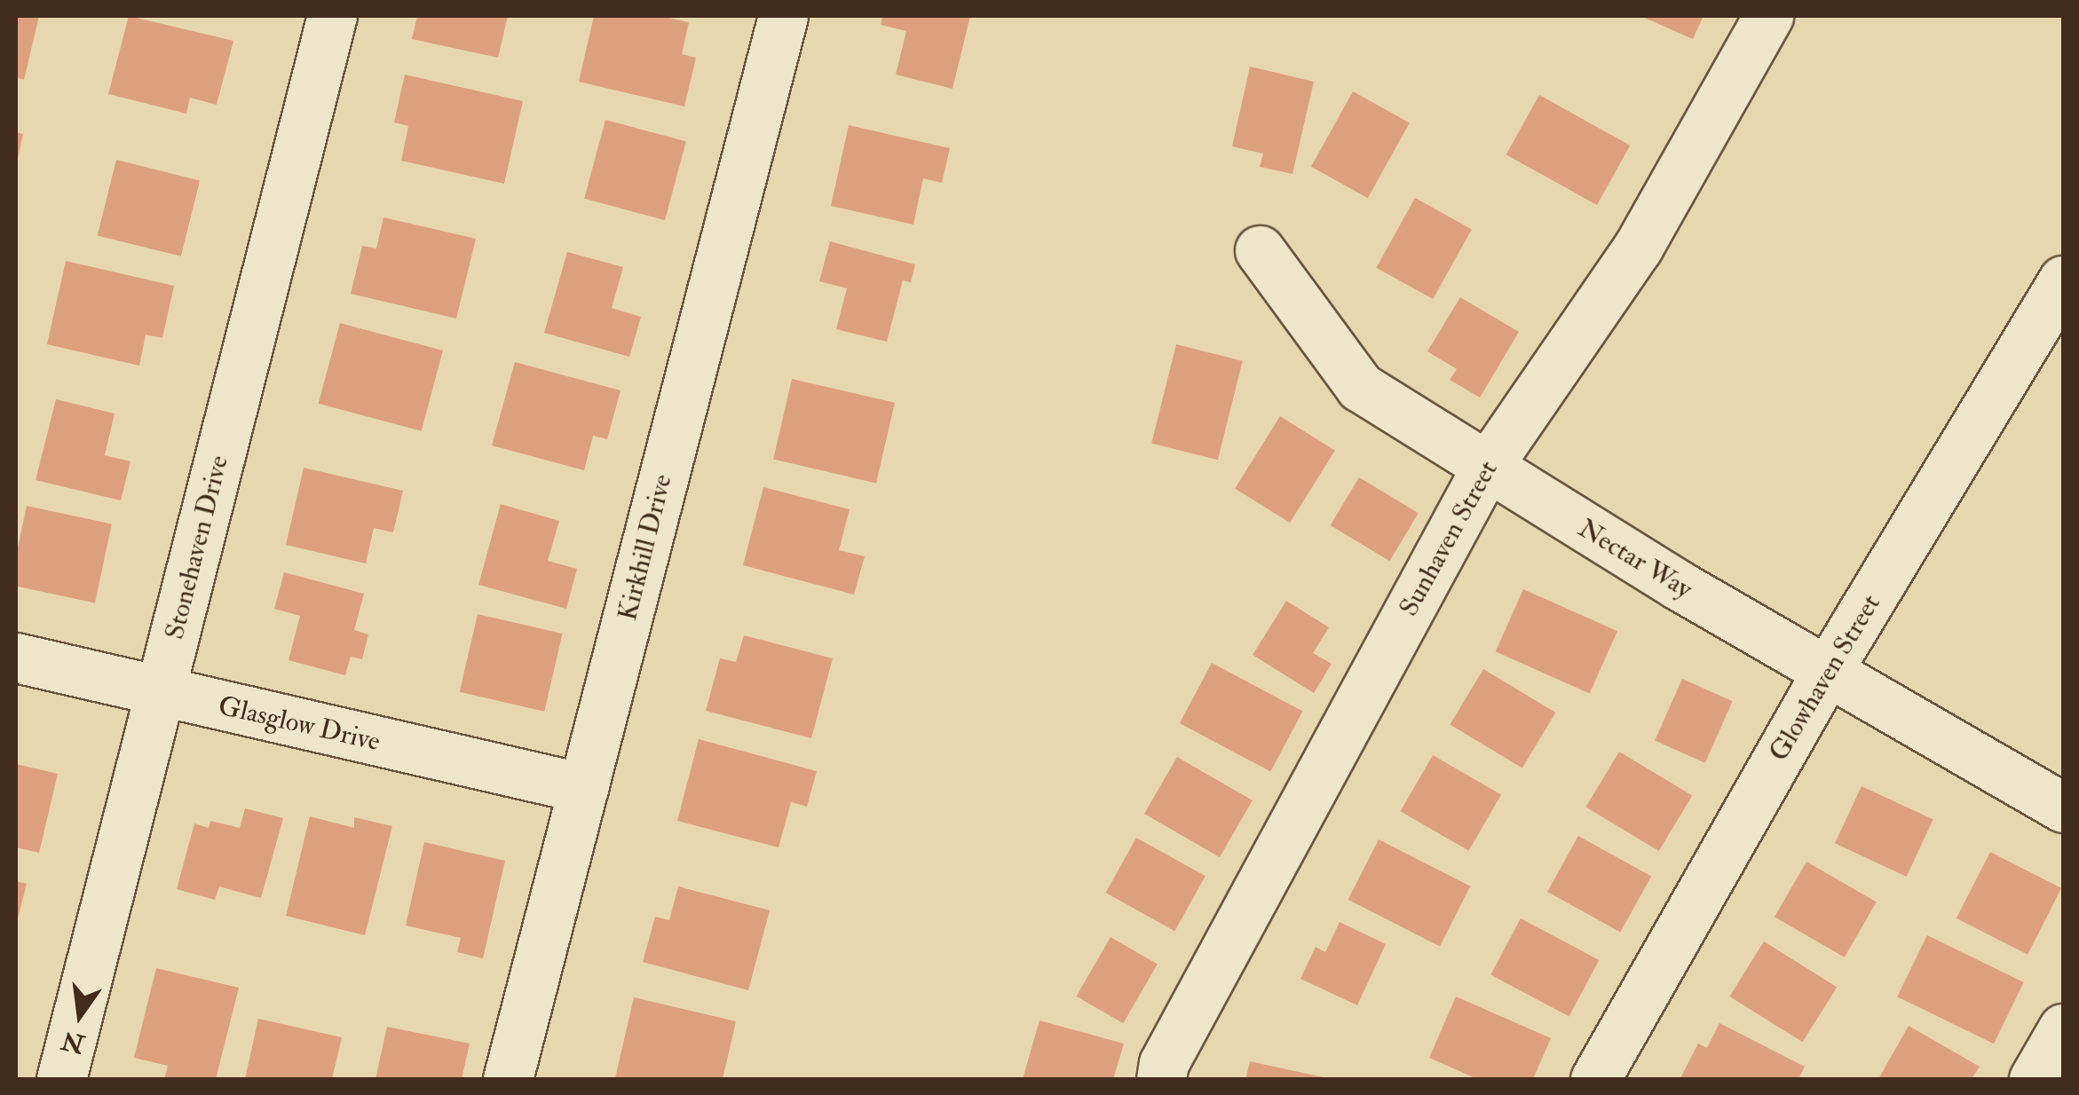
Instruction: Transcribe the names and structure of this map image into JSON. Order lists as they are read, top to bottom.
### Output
{
  "streets": {
    "street": [
      "Sunhaven Street",
      "Stonehaven Drive",
      "Kirkhill Drive",
      "Nectar Way",
      "Glowhaven Street",
      "Glasglow Drive"
    ]
  },
  "crossings": [
    ["Sunhaven Street", "Nectar Way"],
    ["Stonehaven Drive", "Glasglow Drive"],
    ["Kirkhill Drive", "Glasglow Drive"],
    ["Nectar Way", "Glowhaven Street"]
  ],
  "north": "bottom"
}
